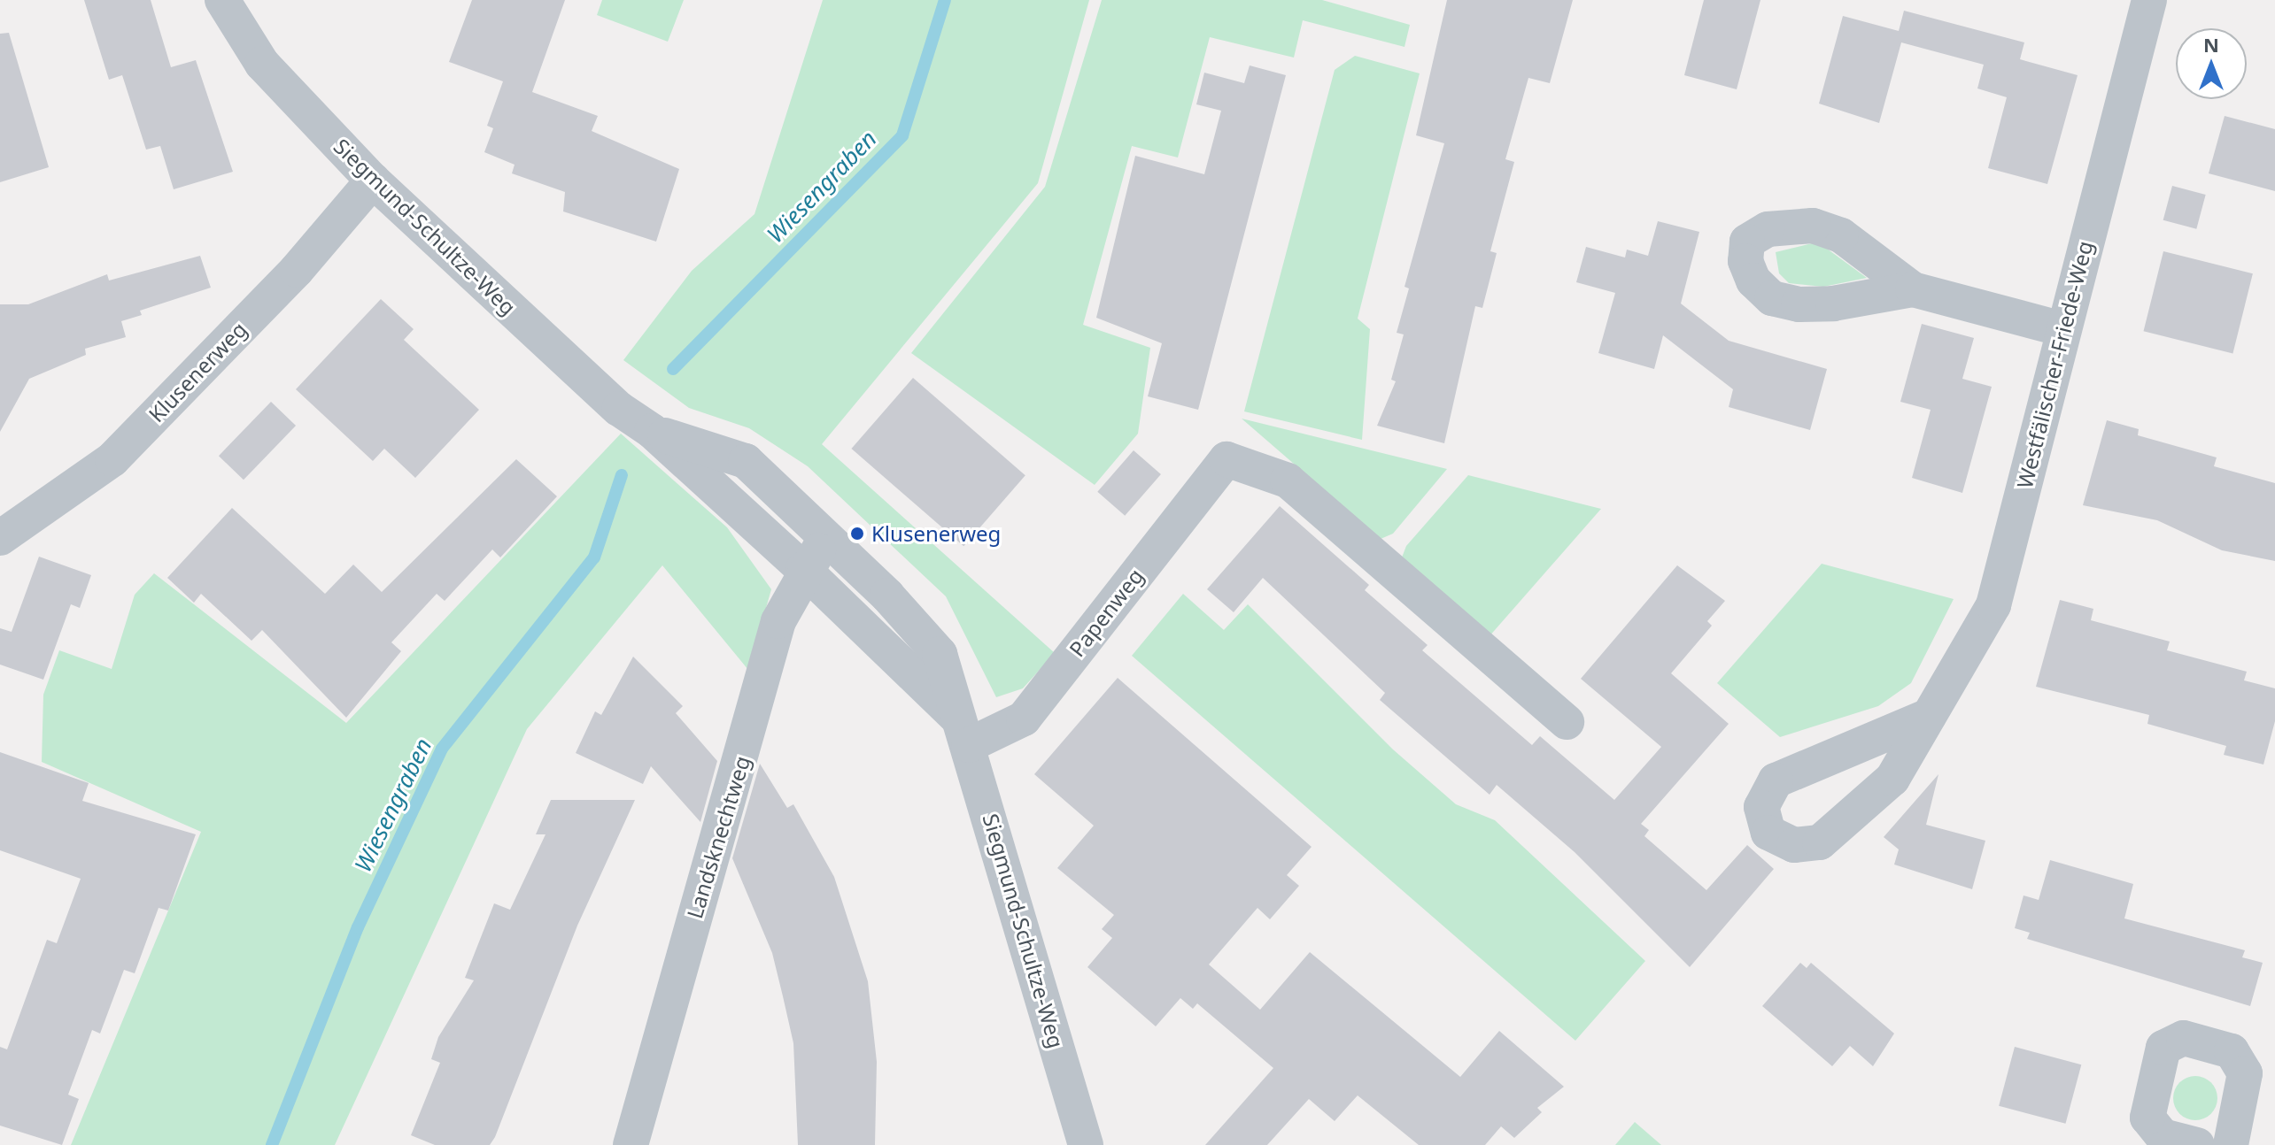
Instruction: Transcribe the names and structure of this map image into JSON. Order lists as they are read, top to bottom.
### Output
{
  "streets": {
    "street": [
      "Siegmund-Schultze-Weg",
      "Westfälischer-Friede-Weg",
      "Klusenerweg",
      "Papenweg",
      "Landsknechtweg"
    ]
  },
  "crossings": [
    ["Siegmund-Schultze-Weg", "Klusenerweg"],
    ["Siegmund-Schultze-Weg", "Papenweg"],
    ["Siegmund-Schultze-Weg", "Landsknechtweg"]
  ],
  "water": ["Wiesengraben"],
  "places": ["Klusenerweg"],
  "north": "top"
}
